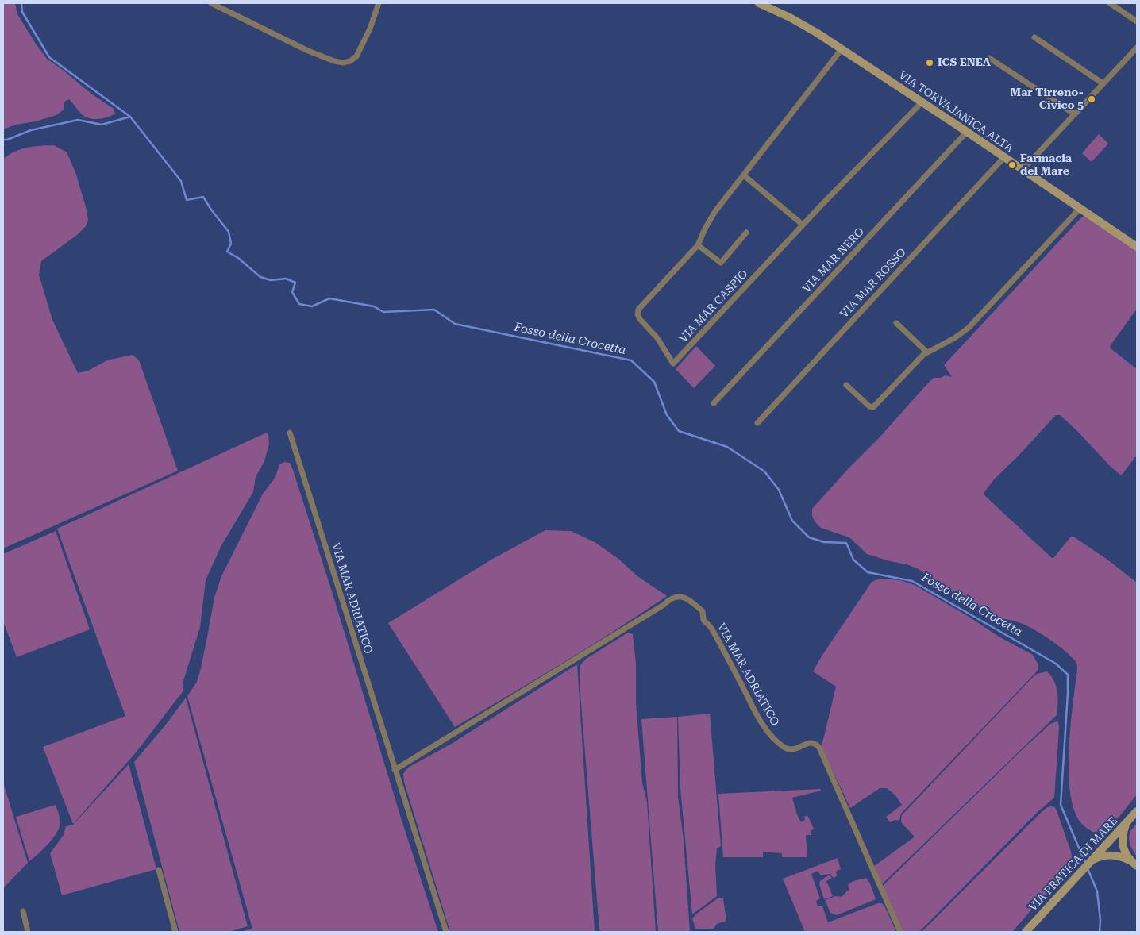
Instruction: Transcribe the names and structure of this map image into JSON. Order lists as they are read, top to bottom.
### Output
{
  "streets": {
    "street": [
      "VIA TORVAJANICA ALTA",
      "VIA MAR NERO",
      "VIA MAR ROSSO",
      "VIA MAR CASPIO",
      "VIA MAR ADRIATICO",
      "VIA PRATICA DI MARE"
    ]
  },
  "crossings": [
    ["VIA TORVAJANICA ALTA", "VIA MAR NERO"],
    ["VIA TORVAJANICA ALTA", "VIA MAR ROSSO"],
    ["VIA TORVAJANICA ALTA", "VIA MAR CASPIO"]
  ],
  "water": ["Fosso della Crocetta"],
  "places": ["ICS ENEA", "Mar Tirreno- Civico 5", "Farmacia del Mare"]
}
